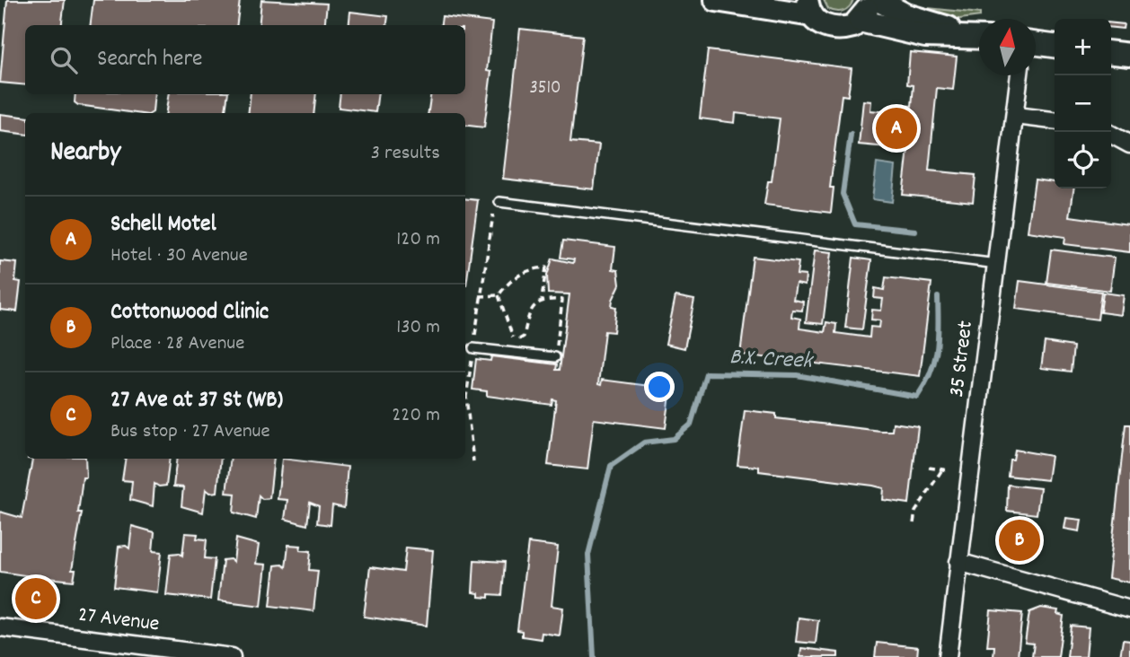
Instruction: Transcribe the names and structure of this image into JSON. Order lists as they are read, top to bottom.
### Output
{
  "streets": {
    "street": ["35 Street", "27 Avenue"]
  },
  "water": ["B.X. Creek"],
  "house_numbers": ["3510"],
  "north": "top",
  "page": {
    "map_buttons": ["+", "−"],
    "search": "Search here",
    "pins": ["A", "B", "C"],
    "heading": ["Nearby", "3 results"],
    "list": [
      {
        "mark": "A",
        "name": "Schell Motel",
        "note": "Hotel · 30 Avenue",
        "value": "120 m"
      },
      {
        "mark": "B",
        "name": "Cottonwood Clinic",
        "note": "Place · 28 Avenue",
        "value": "130 m"
      },
      {
        "mark": "C",
        "name": "27 Ave at 37 St (WB)",
        "note": "Bus stop · 27 Avenue",
        "value": "220 m"
      }
    ]
  }
}
